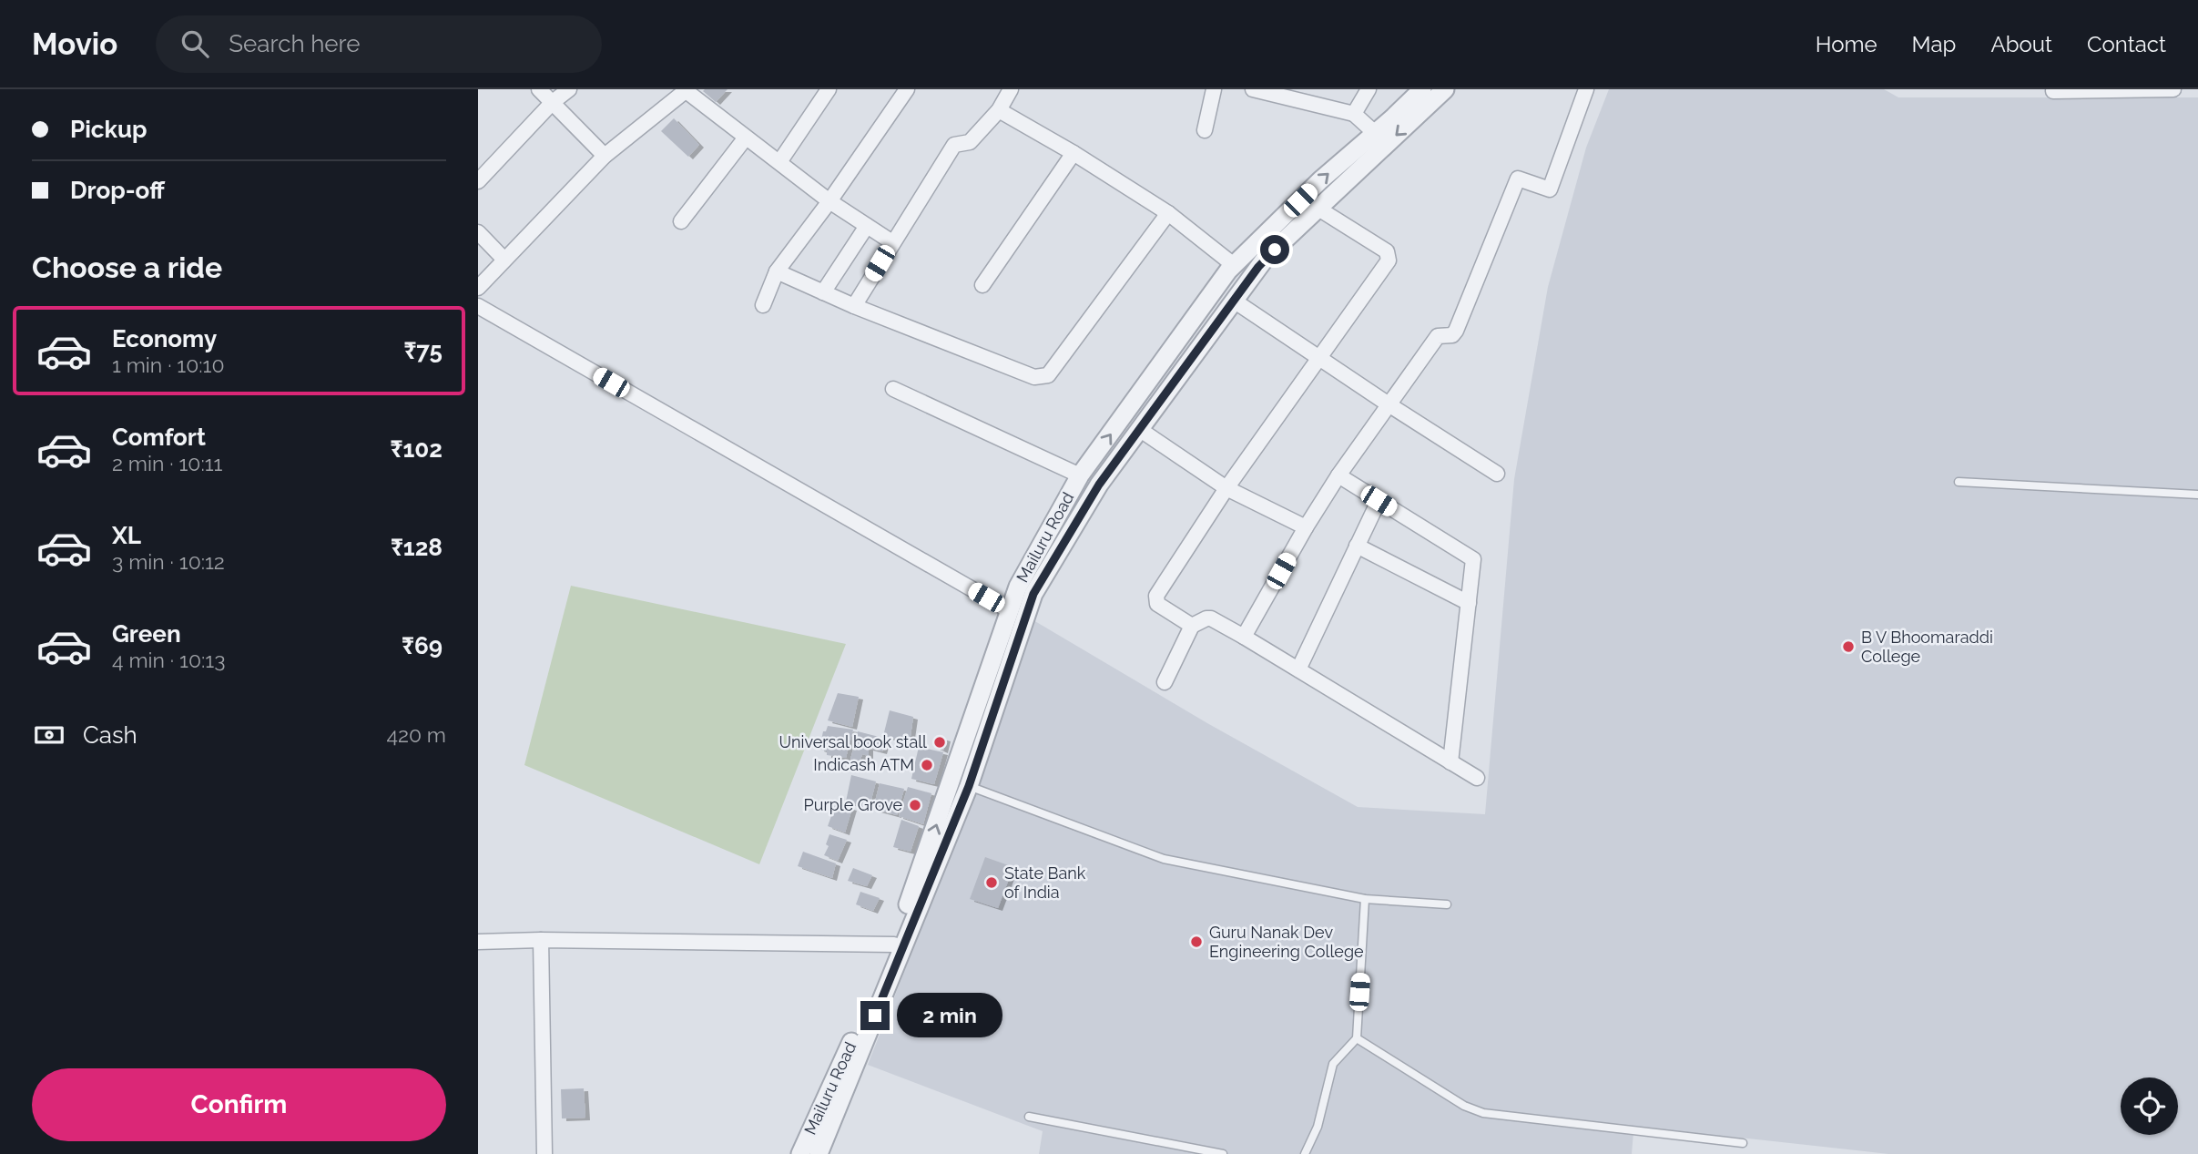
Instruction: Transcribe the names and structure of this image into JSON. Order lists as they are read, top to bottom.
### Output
{
  "streets": {
    "street": ["Mailuru Road"]
  },
  "places": [
    "B V Bhoomaraddi College",
    "Universal book stall",
    "Indicash ATM",
    "Purple Grove",
    "State Bank of India",
    "Guru Nanak Dev Engineering College"
  ],
  "page": {
    "header": "Movio",
    "search": "Search here",
    "nav": [
      "Home",
      "Map",
      "About",
      "Contact"
    ],
    "banner": ["Pickup", "Drop-off"],
    "heading": "Choose a ride",
    "list": [
      {
        "name": "Economy",
        "note": "1 min · 10:10",
        "value": "₹75"
      },
      {
        "name": "Comfort",
        "note": "2 min · 10:11",
        "value": "₹102"
      },
      {
        "name": "XL",
        "note": "3 min · 10:12",
        "value": "₹128"
      },
      {
        "name": "Green",
        "note": "4 min · 10:13",
        "value": "₹69"
      }
    ],
    "pay": ["Cash", "420 m"],
    "bubble": "2 min",
    "buttons": "Confirm"
  }
}
